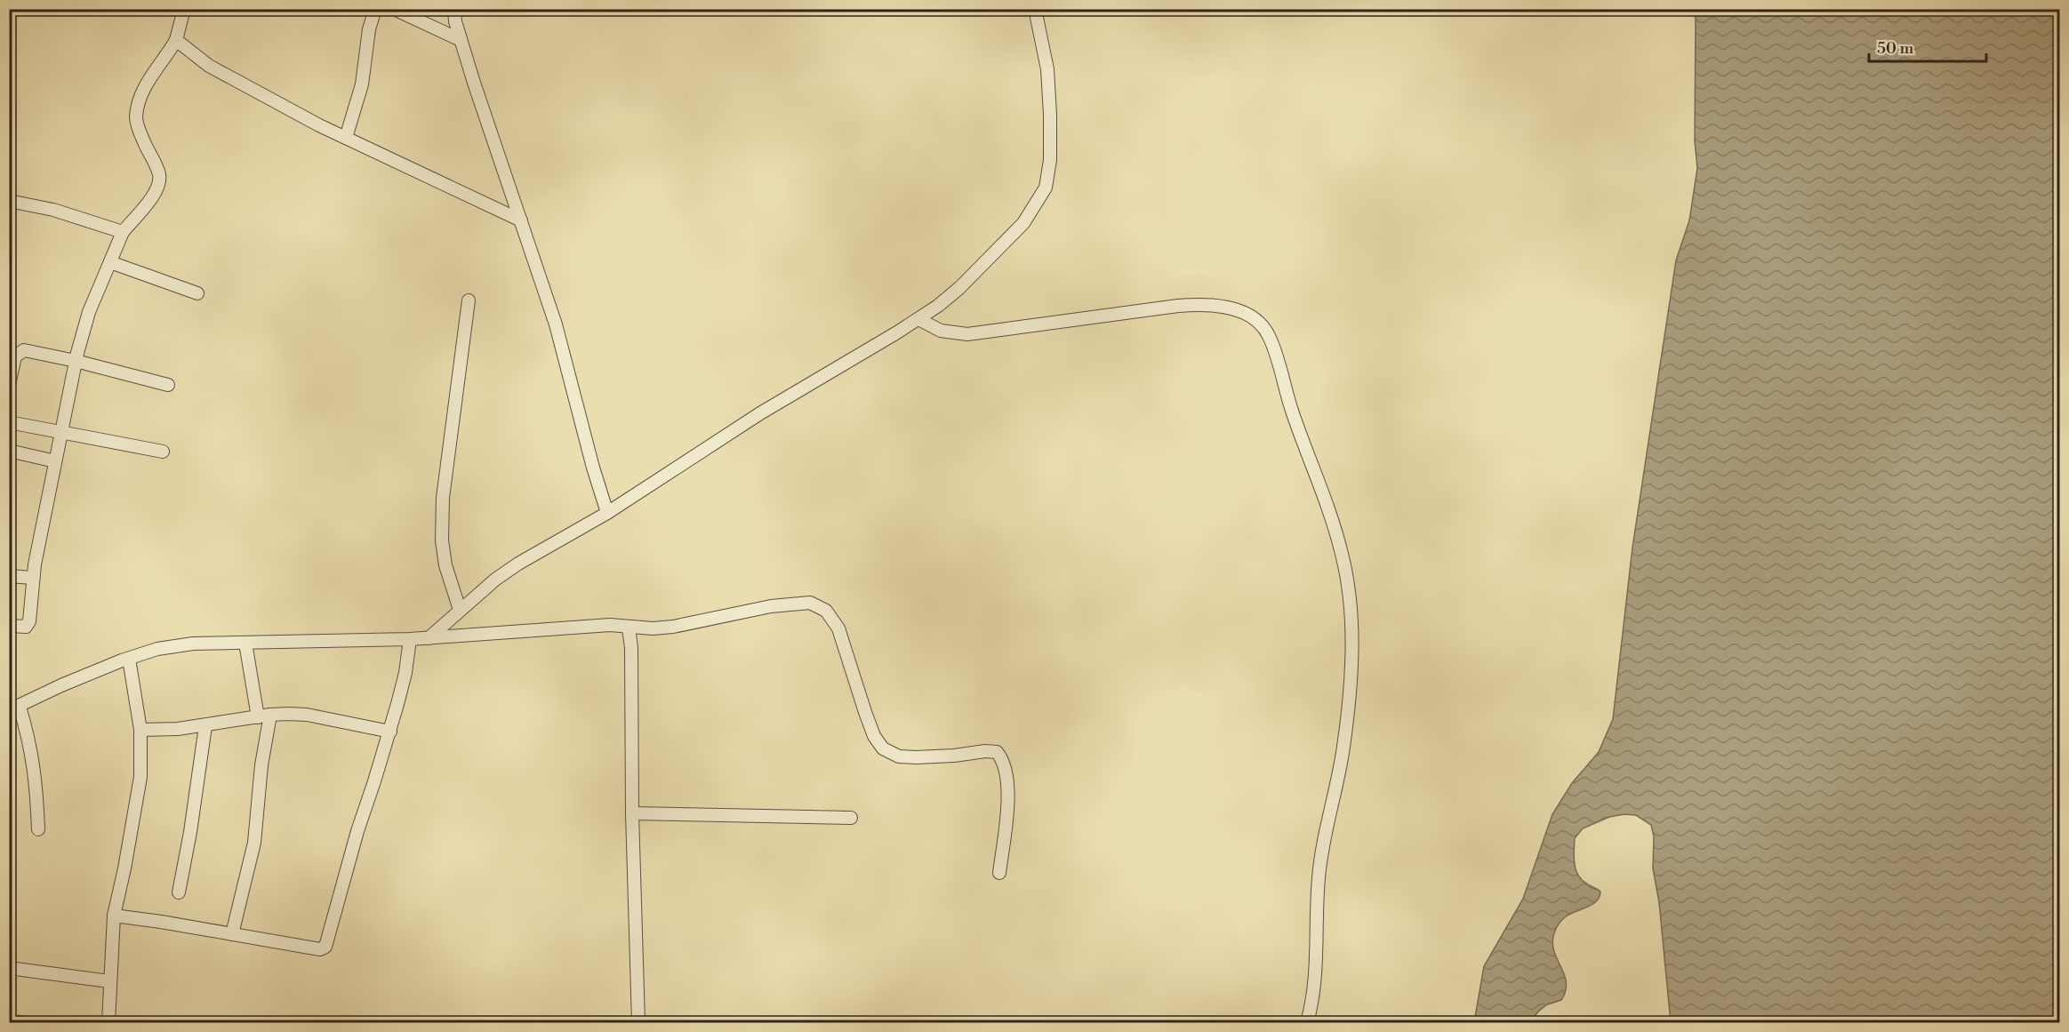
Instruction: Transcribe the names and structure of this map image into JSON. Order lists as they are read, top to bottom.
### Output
{
  "scale_bar": "50 m"
}
